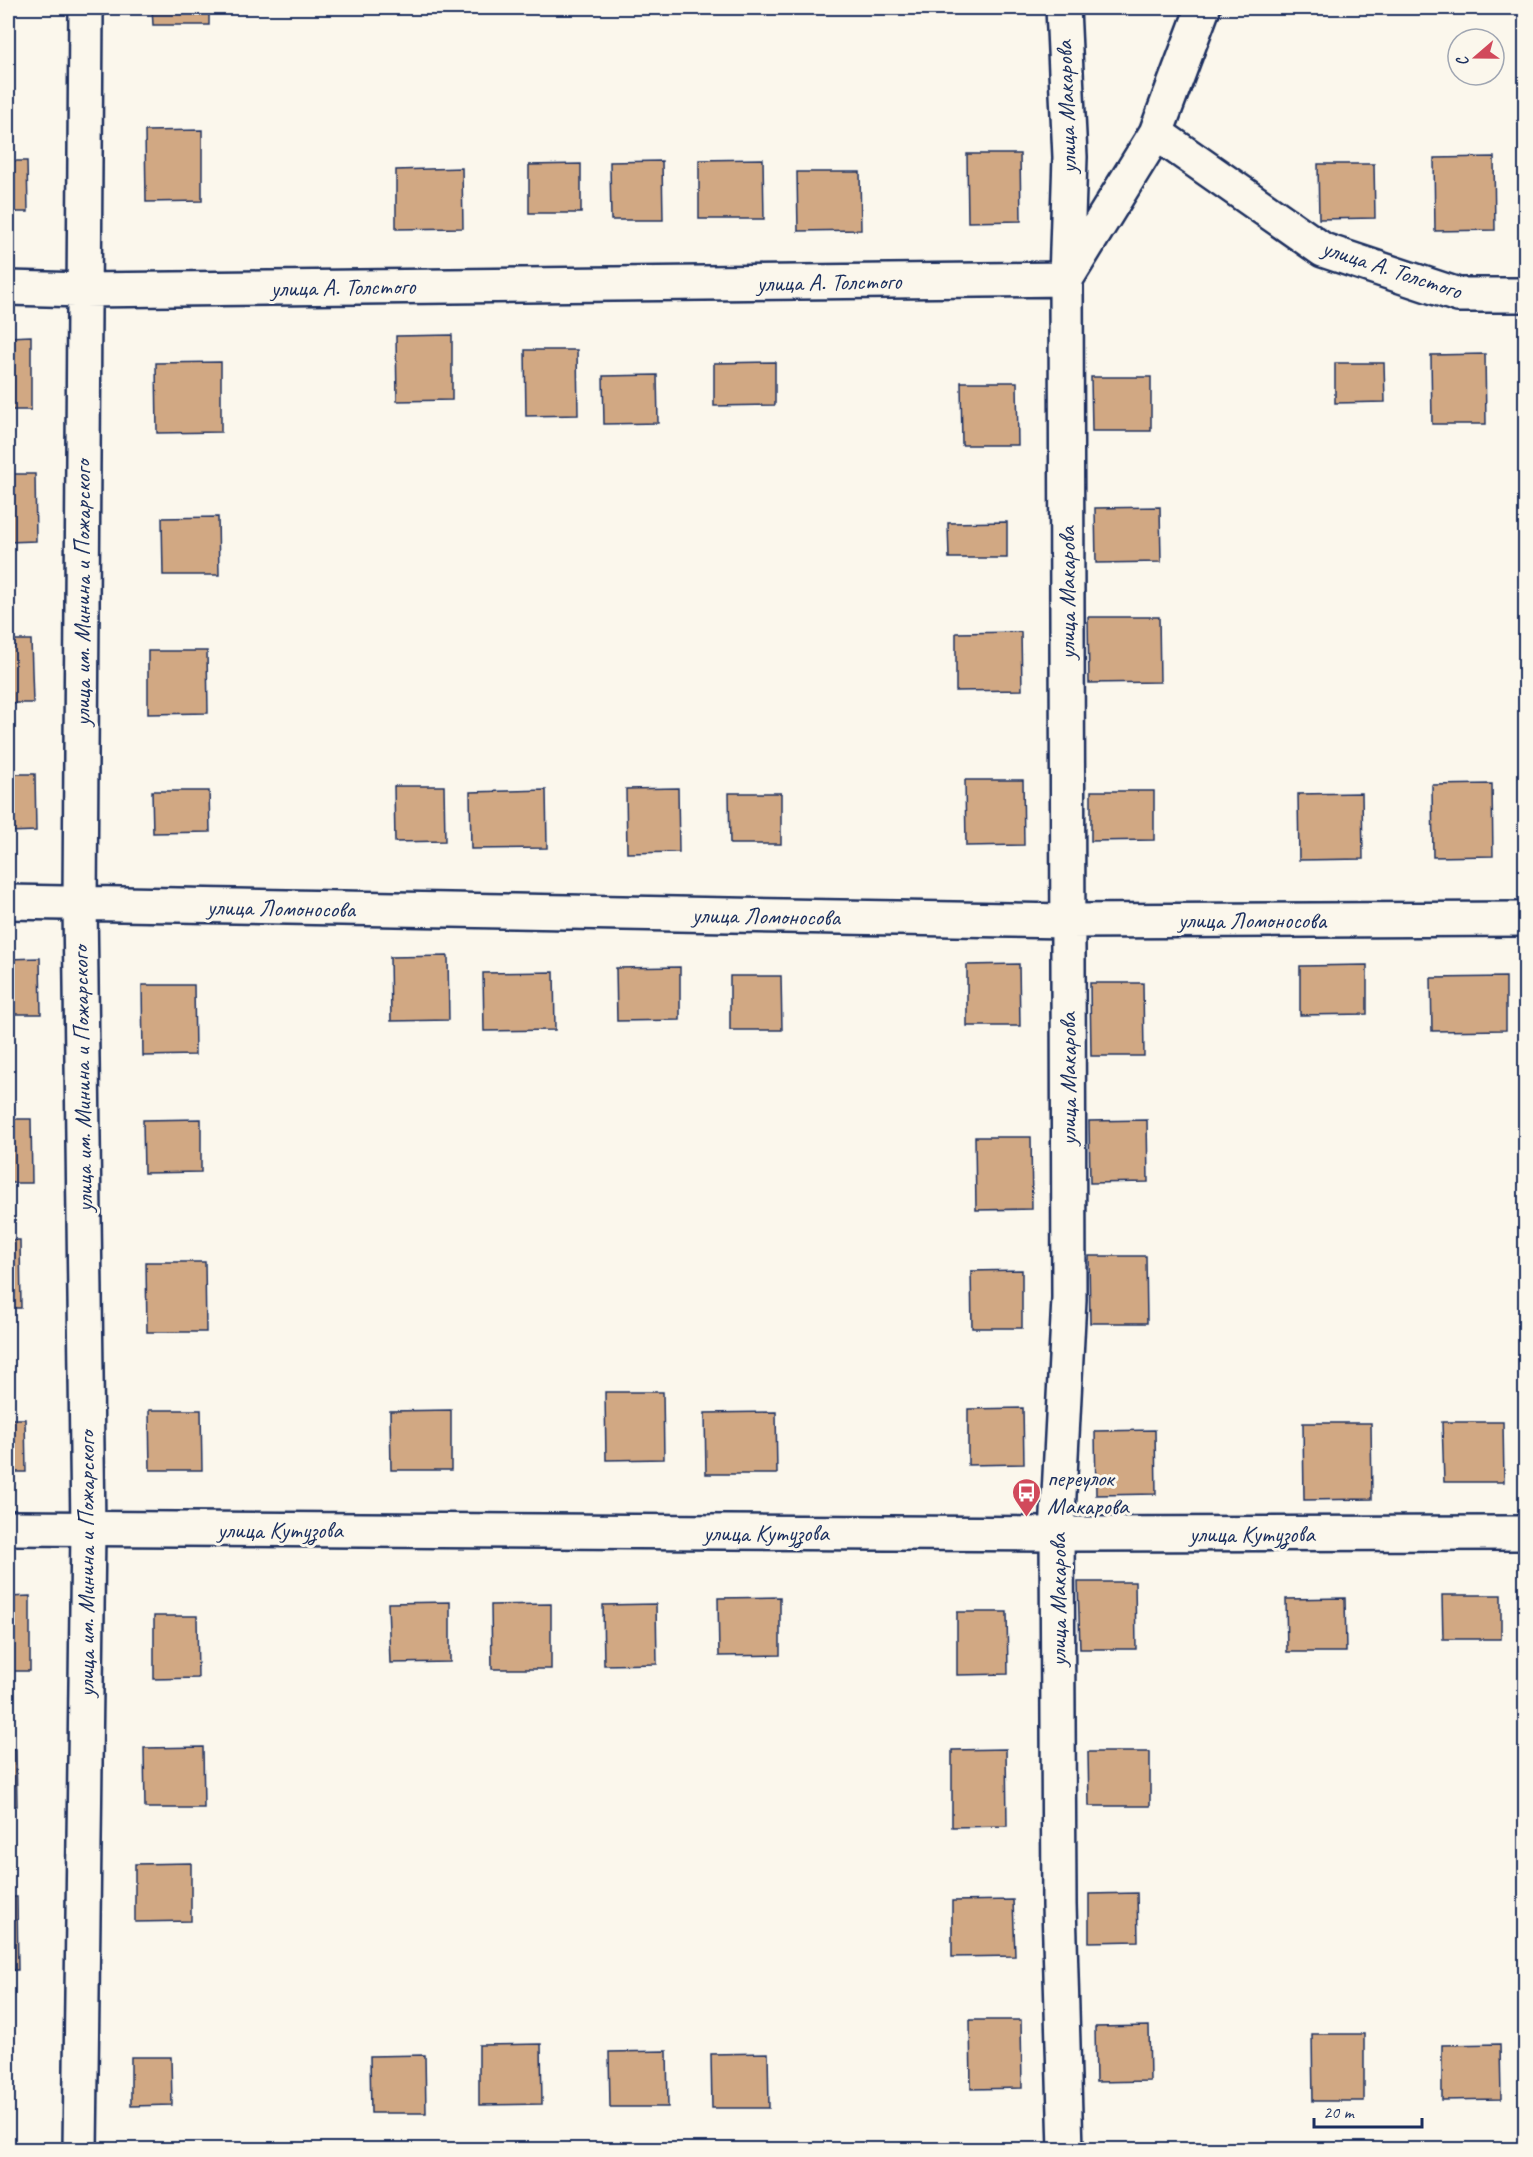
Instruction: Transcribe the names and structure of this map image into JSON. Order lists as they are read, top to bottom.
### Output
{
  "streets": {
    "street": [
      "улица Макарова",
      "улица А. Толстого",
      "улица им. Минина и Пожарского",
      "улица Ломоносова",
      "улица Кутузова"
    ]
  },
  "crossings": [
    ["улица Макарова", "улица А. Толстого"],
    ["улица Макарова", "улица Ломоносова"],
    ["улица Макарова", "улица Кутузова"],
    ["улица А. Толстого", "улица им. Минина и Пожарского"],
    ["улица им. Минина и Пожарского", "улица Ломоносова"],
    ["улица им. Минина и Пожарского", "улица Кутузова"]
  ],
  "places": {
    "bus stop": ["переулок Макарова"]
  },
  "scale_bar": "20 m",
  "north": "left"
}
